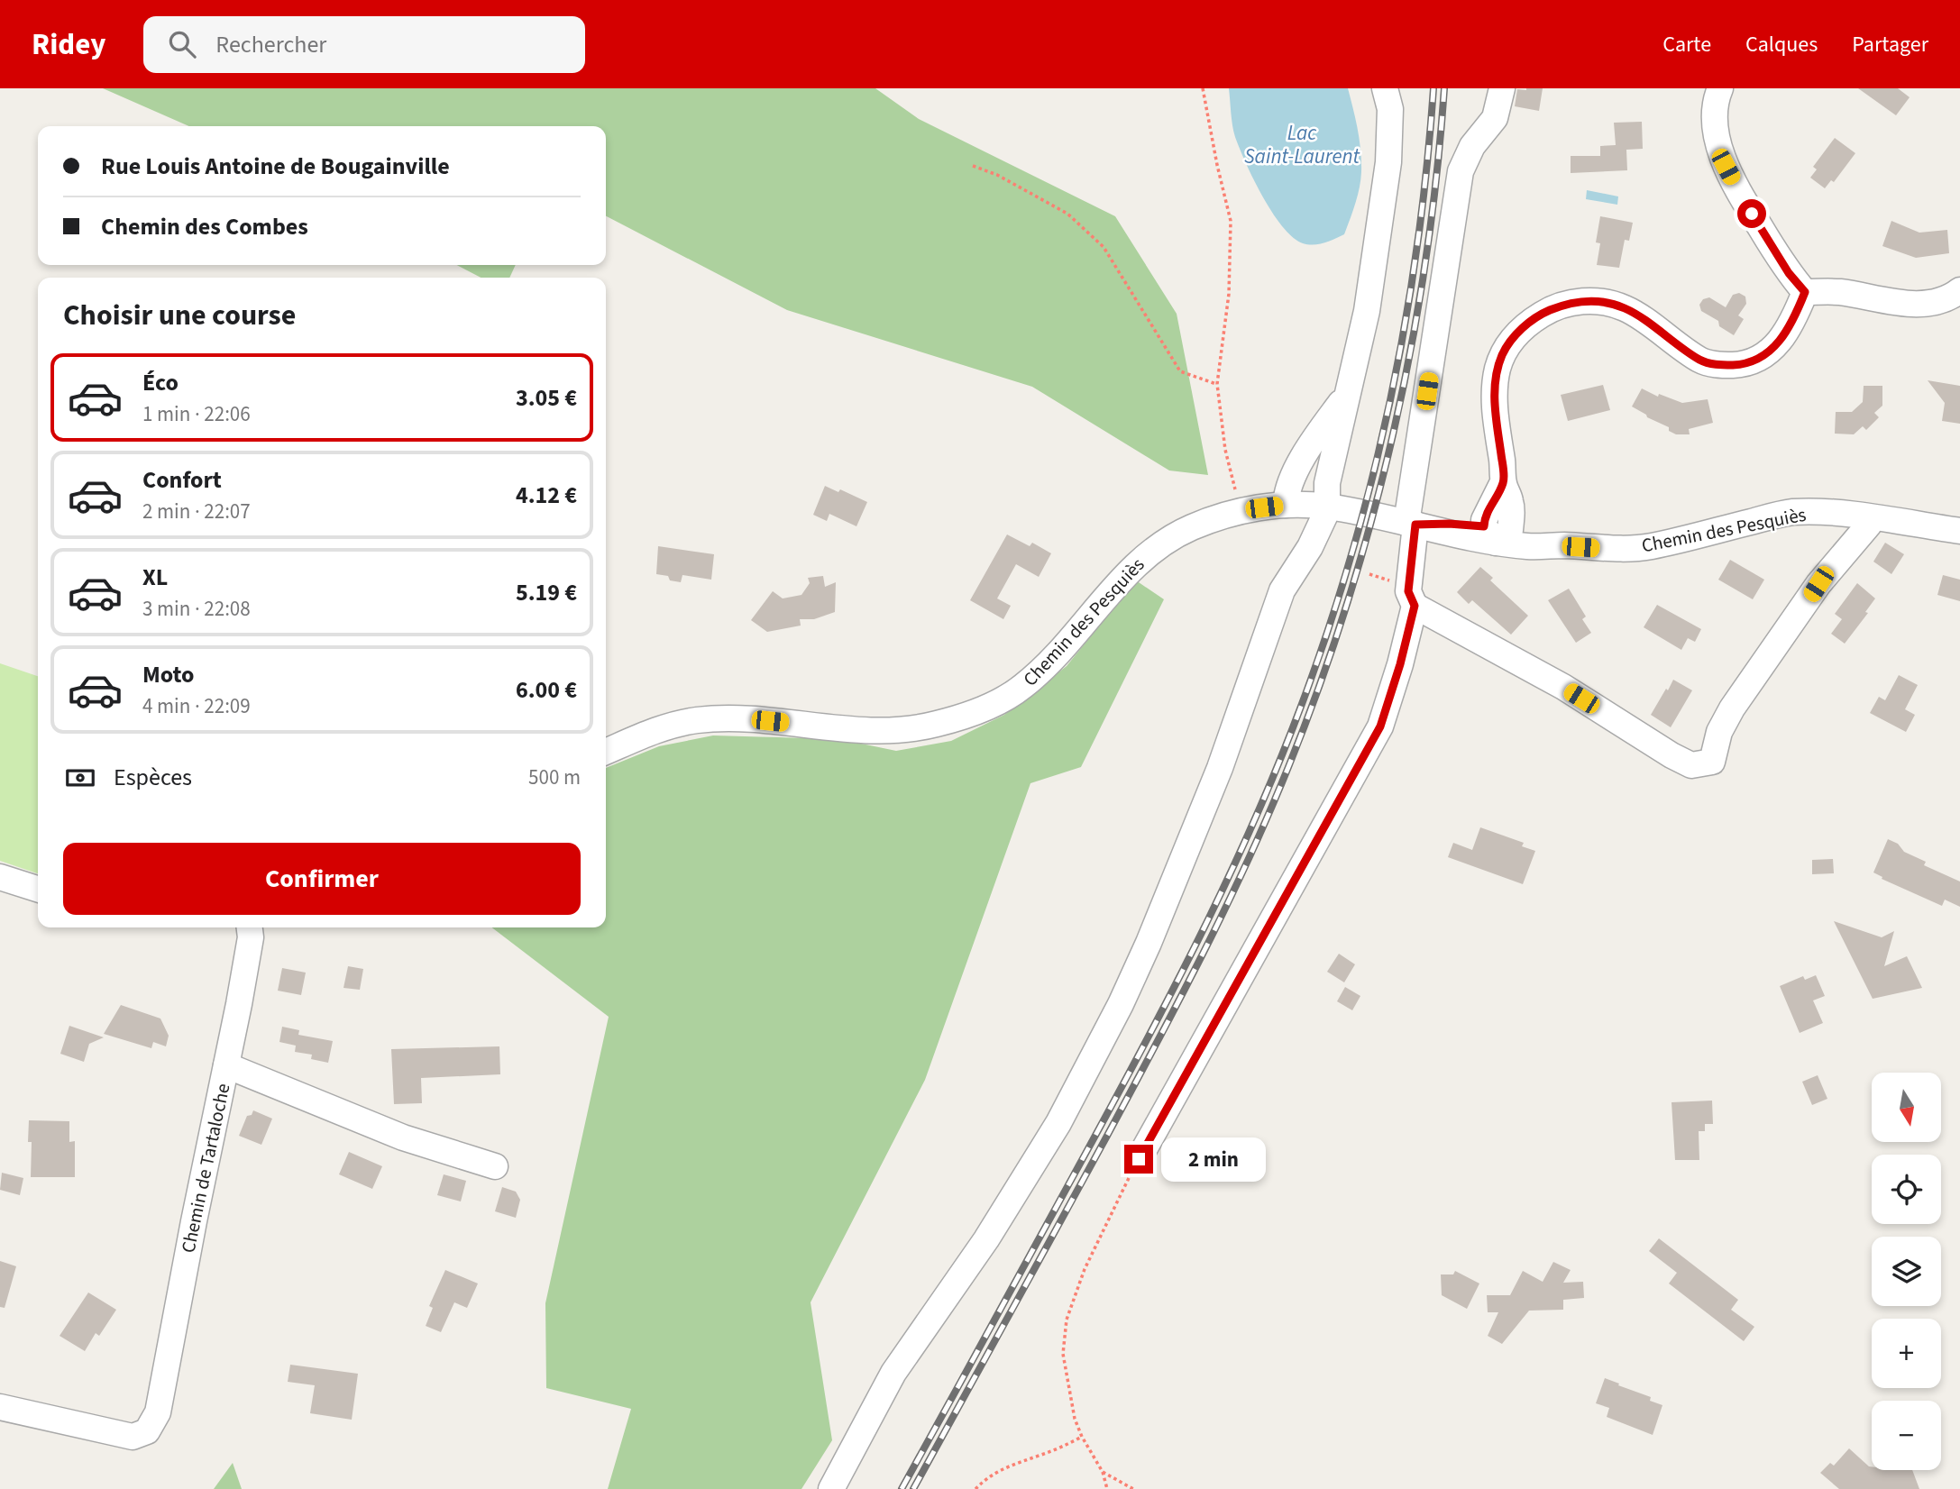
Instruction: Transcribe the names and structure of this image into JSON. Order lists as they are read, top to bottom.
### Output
{
  "streets": {
    "street": ["Chemin des Pesquiès", "Chemin de Tartaloche"]
  },
  "water": ["Lac Saint-Laurent"],
  "north": "bottom",
  "page": {
    "header": "Ridey",
    "search": "Rechercher",
    "nav": ["Carte", "Calques", "Partager"],
    "banner": ["Rue Louis Antoine de Bougainville", "Chemin des Combes"],
    "heading": "Choisir une course",
    "list": [
      {
        "name": "Éco",
        "note": "1 min · 22:06",
        "value": "3.05 €"
      },
      {
        "name": "Confort",
        "note": "2 min · 22:07",
        "value": "4.12 €"
      },
      {
        "name": "XL",
        "note": "3 min · 22:08",
        "value": "5.19 €"
      },
      {
        "name": "Moto",
        "note": "4 min · 22:09",
        "value": "6.00 €"
      }
    ],
    "pay": ["Espèces", "500 m"],
    "buttons": "Confirmer",
    "map_buttons": ["+", "−"],
    "bubble": "2 min"
  }
}
